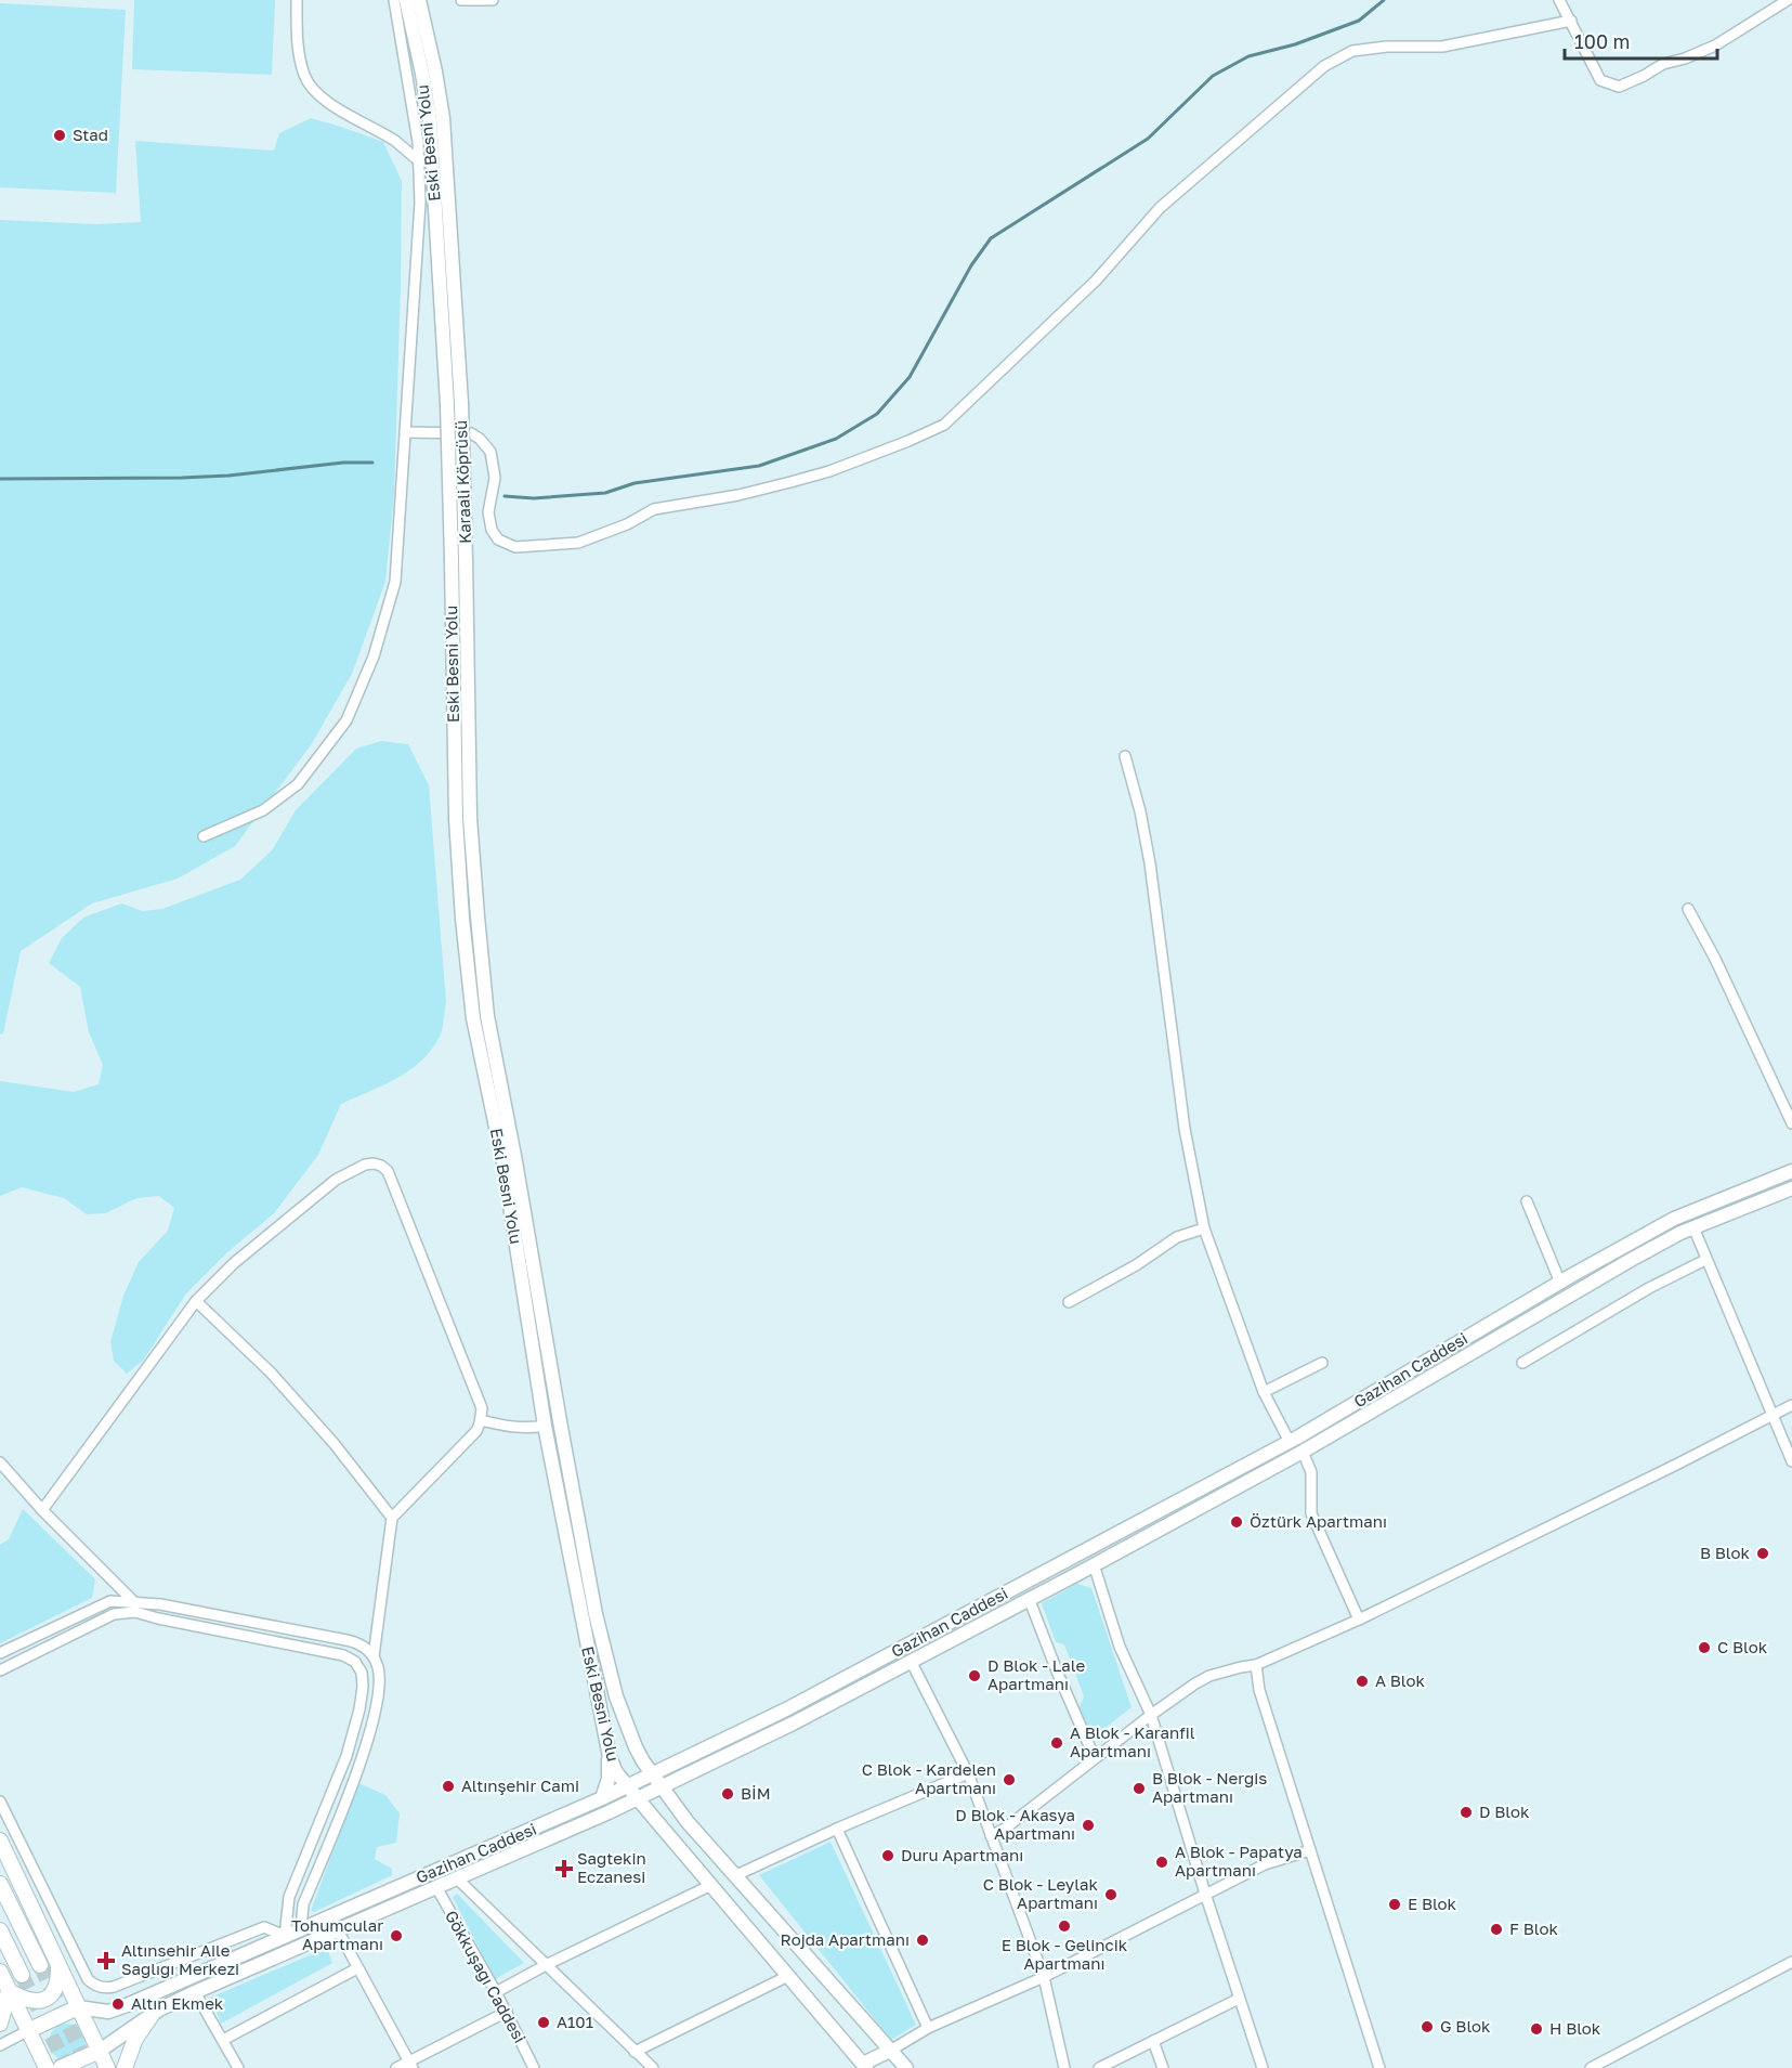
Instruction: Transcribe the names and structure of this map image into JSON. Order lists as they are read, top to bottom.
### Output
{
  "streets": {
    "main road": ["Eski Besni Yolu", "Karaali Köprüsü", "Gazihan Caddesi"],
    "street": ["Gökkuşağı Caddesi"]
  },
  "crossings": [
    ["Eski Besni Yolu", "Karaali Köprüsü"],
    ["Eski Besni Yolu", "Gazihan Caddesi"],
    ["Gazihan Caddesi", "Gökkuşağı Caddesi"]
  ],
  "places": {
    "other": [
      "Stad",
      "Öztürk Apartmanı",
      "B Blok",
      "C Blok",
      "D Blok - Lale Apartmanı",
      "A Blok",
      "A Blok - Karanfil Apartmanı",
      "C Blok - Kardelen Apartmanı",
      "Altınşehir Cami",
      "B Blok - Nergis Apartmanı",
      "BİM",
      "D Blok",
      "D Blok - Akasya Apartmanı",
      "Duru Apartmanı",
      "A Blok - Papatya Apartmanı",
      "C Blok - Leylak Apartmanı",
      "E Blok",
      "E Blok - Gelincik Apartmanı",
      "F Blok",
      "Tohumcular Apartmanı",
      "Rojda Apartmanı",
      "Altın Ekmek",
      "A101",
      "G Blok",
      "H Blok"
    ],
    "health": ["Sağtekin Eczanesi", "Altınsehir Aile Saglıgı Merkezi"]
  },
  "scale_bar": "100 m"
}
